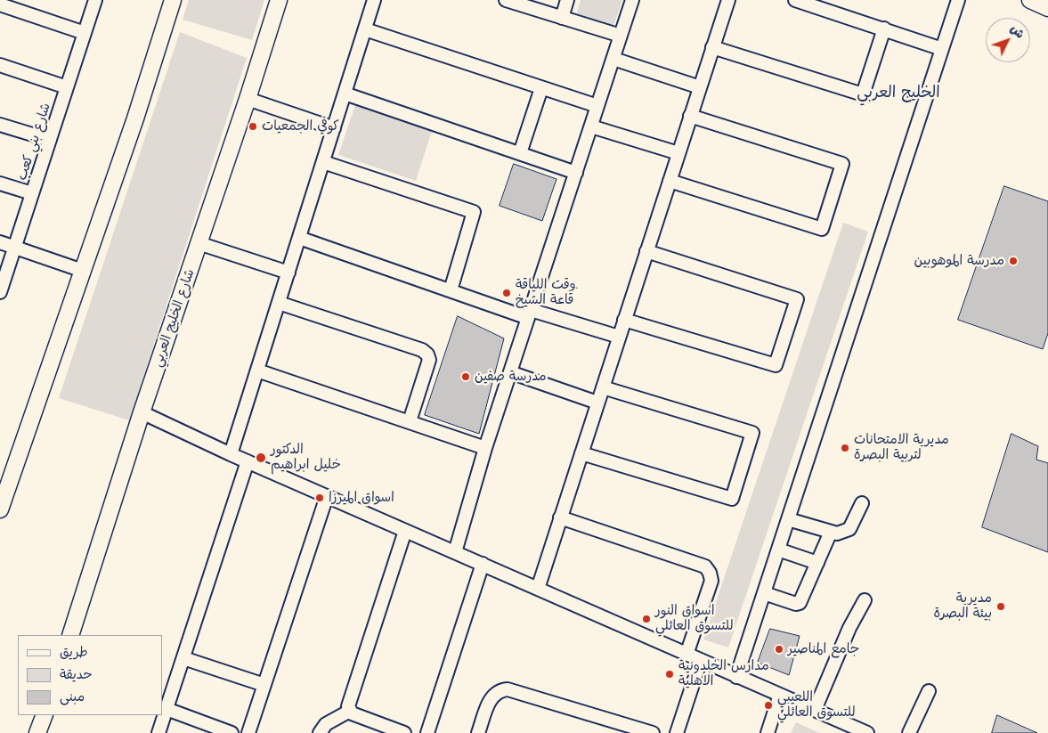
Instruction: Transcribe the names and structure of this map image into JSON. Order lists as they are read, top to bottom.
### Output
{
  "streets": {
    "main road": ["شارع الخليج العربي"],
    "street": ["شارع بني كعب"]
  },
  "districts": ["الخليج العربي"],
  "places": [
    "كوفي الجمعيات",
    "مدرسة الموهوبين",
    "وقت اللياقة. قاعة الشيخ",
    "مدرسة صفين",
    "مديرية الامتحانات لتربية البصرة",
    "الدكتور خليل ابراهيم",
    "اسواق الميرزا",
    "مديرية بيئة البصرة",
    "اسواق النور للتسوق العائلي",
    "جامع المناصير",
    "مدارس الخلدونية الاهلية",
    "اللعيبي للتسوق العائلي"
  ],
  "legend": ["طريق", "حديقة", "مبنى"],
  "north": "top right"
}
